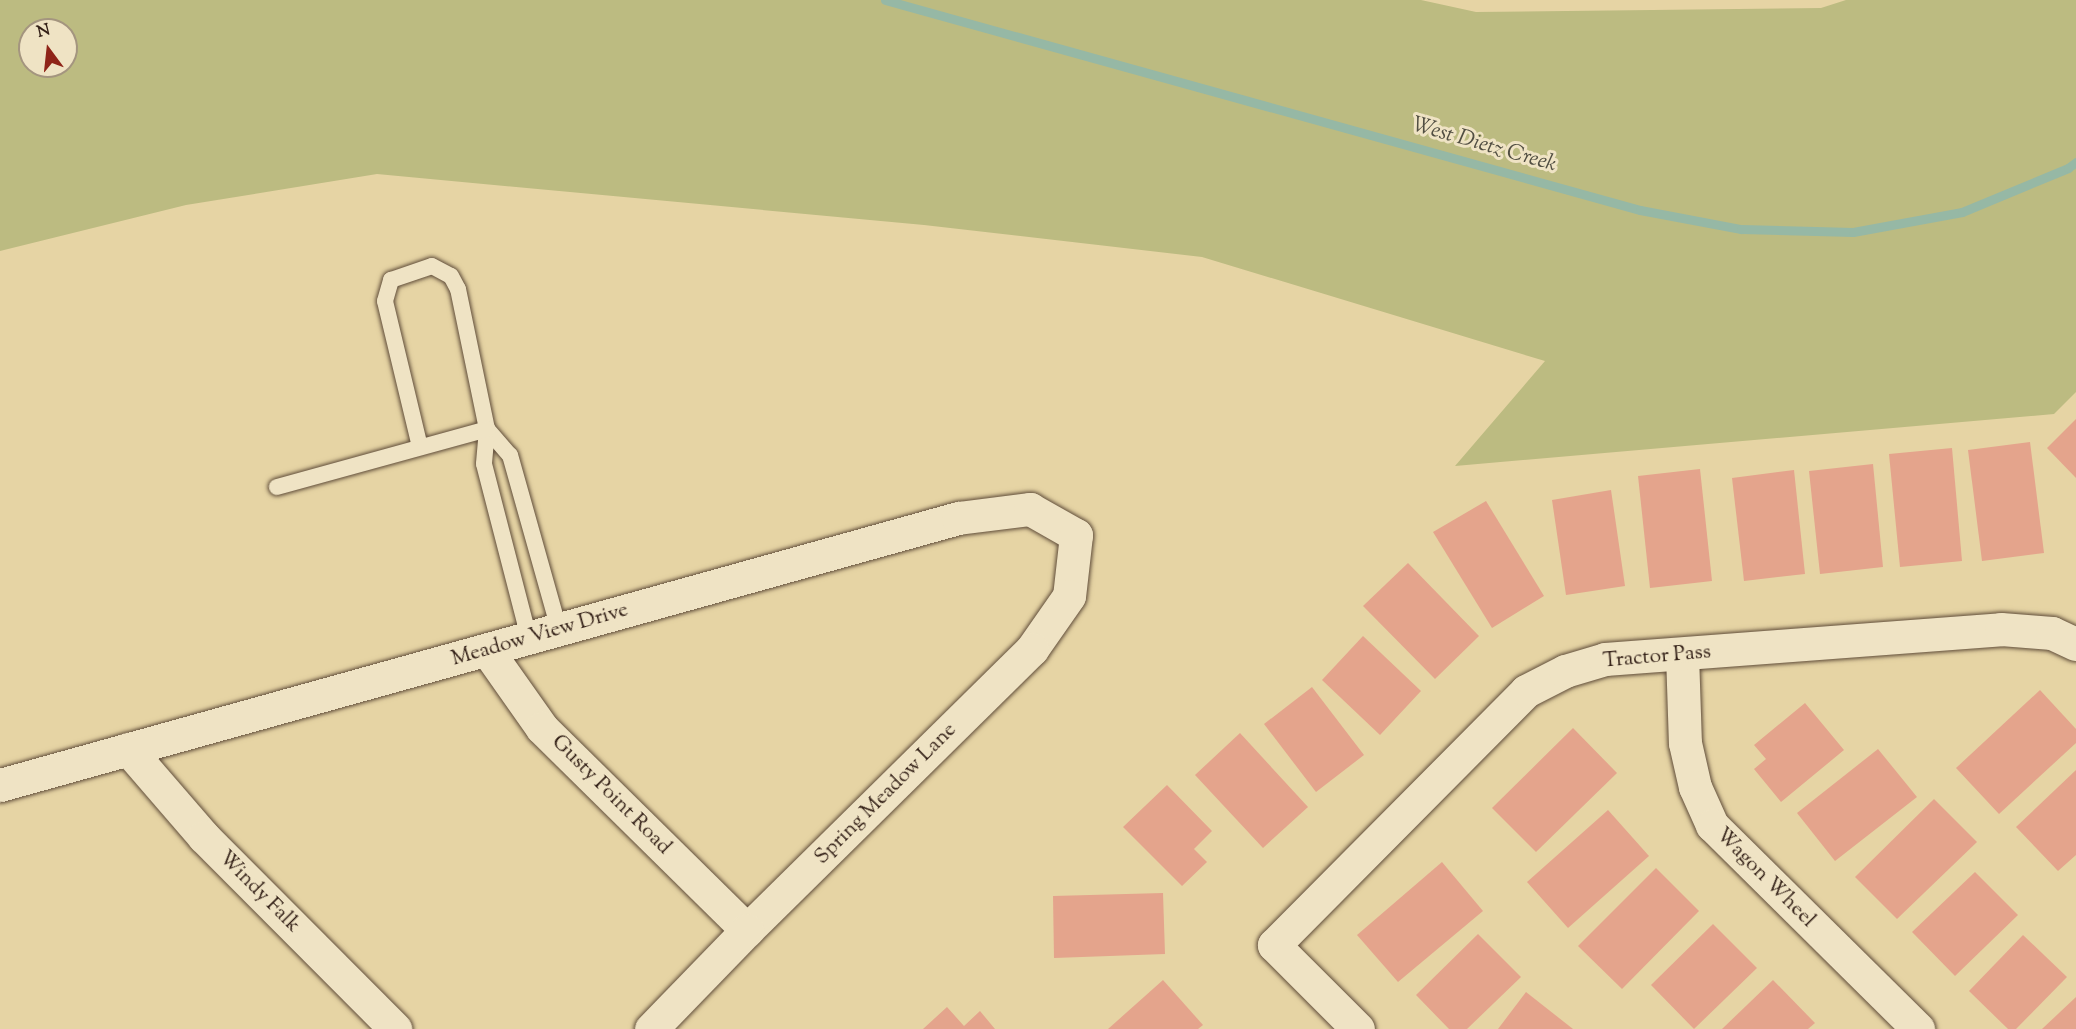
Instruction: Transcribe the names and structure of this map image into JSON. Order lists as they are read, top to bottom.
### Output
{
  "streets": {
    "street": [
      "Meadow View Drive",
      "Tractor Pass",
      "Spring Meadow Lane",
      "Gusty Point Road",
      "Wagon Wheel",
      "Windy Falk"
    ]
  },
  "crossings": [
    ["Meadow View Drive", "Spring Meadow Lane"],
    ["Meadow View Drive", "Gusty Point Road"],
    ["Meadow View Drive", "Windy Falk"],
    ["Tractor Pass", "Wagon Wheel"],
    ["Spring Meadow Lane", "Gusty Point Road"]
  ],
  "water": ["West Dietz Creek"],
  "north": "top"
}
